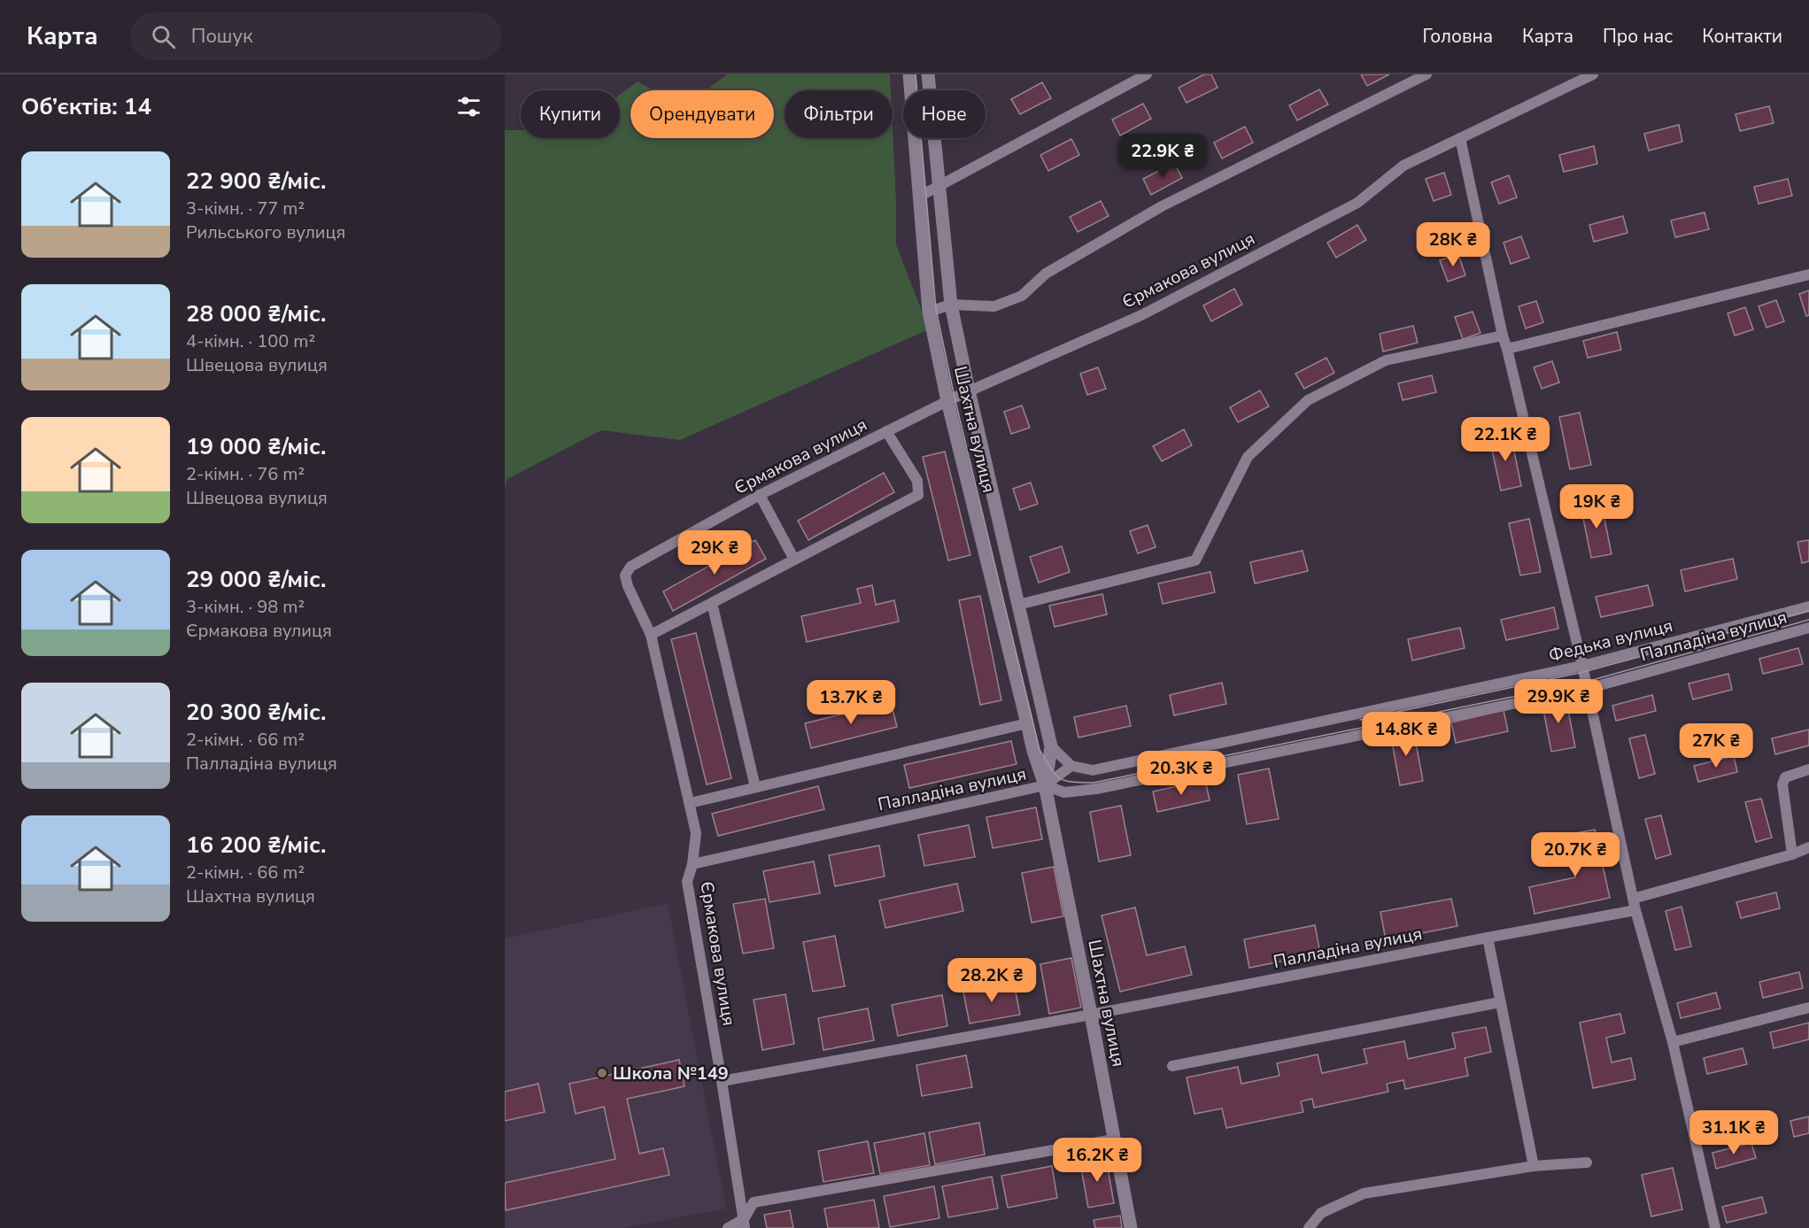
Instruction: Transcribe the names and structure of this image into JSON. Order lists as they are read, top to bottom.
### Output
{
  "streets": {
    "main road": ["Шахтна вулиця"],
    "street": ["Єрмакова вулиця", "Палладіна вулиця", "Федька вулиця"]
  },
  "crossings": [
    ["Єрмакова вулиця", "Шахтна вулиця"],
    ["Єрмакова вулиця", "Палладіна вулиця"],
    ["Шахтна вулиця", "Палладіна вулиця"]
  ],
  "places": ["Школа №149"],
  "page": {
    "header": "Карта",
    "search": "Пошук",
    "nav": [
      "Головна",
      "Карта",
      "Про нас",
      "Контакти"
    ],
    "heading": "Об’єктів: 14",
    "chip": [
      "Купити",
      "Орендувати",
      "Фільтри",
      "Нове"
    ],
    "price": [
      "22.9K ₴",
      "28K ₴",
      "22.1K ₴",
      "19K ₴",
      "29K ₴",
      "29.9K ₴",
      "13.7K ₴",
      "14.8K ₴",
      "27K ₴",
      "20.3K ₴",
      "20.7K ₴",
      "28.2K ₴",
      "31.1K ₴",
      "16.2K ₴"
    ],
    "list": [
      {
        "name": "22 900 ₴/міс.",
        "note": "3-кімн. · 77 m² · Рильського вулиця"
      },
      {
        "name": "28 000 ₴/міс.",
        "note": "4-кімн. · 100 m² · Швецова вулиця"
      },
      {
        "name": "19 000 ₴/міс.",
        "note": "2-кімн. · 76 m² · Швецова вулиця"
      },
      {
        "name": "29 000 ₴/міс.",
        "note": "3-кімн. · 98 m² · Єрмакова вулиця"
      },
      {
        "name": "20 300 ₴/міс.",
        "note": "2-кімн. · 66 m² · Палладіна вулиця"
      },
      {
        "name": "16 200 ₴/міс.",
        "note": "2-кімн. · 66 m² · Шахтна вулиця"
      }
    ]
  }
}
